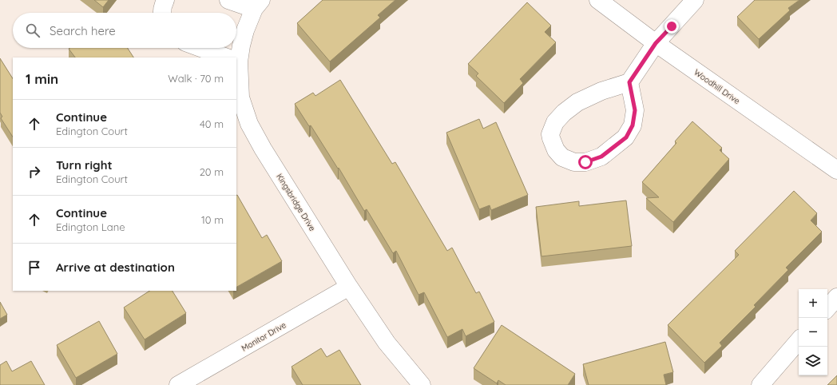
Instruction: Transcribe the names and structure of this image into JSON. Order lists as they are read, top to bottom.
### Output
{
  "streets": {
    "street": ["Woodhill Drive", "Kingsbridge Drive", "Monitor Drive"]
  },
  "crossings": [
    ["Kingsbridge Drive", "Monitor Drive"]
  ],
  "page": {
    "search": "Search here",
    "heading": ["1 min", "Walk · 70 m"],
    "list": [
      ["Continue", "Edington Court", "40 m"],
      ["Turn right", "Edington Court", "20 m"],
      ["Continue", "Edington Lane", "10 m"],
      "Arrive at destination"
    ],
    "map_buttons": ["+", "−"]
  }
}
